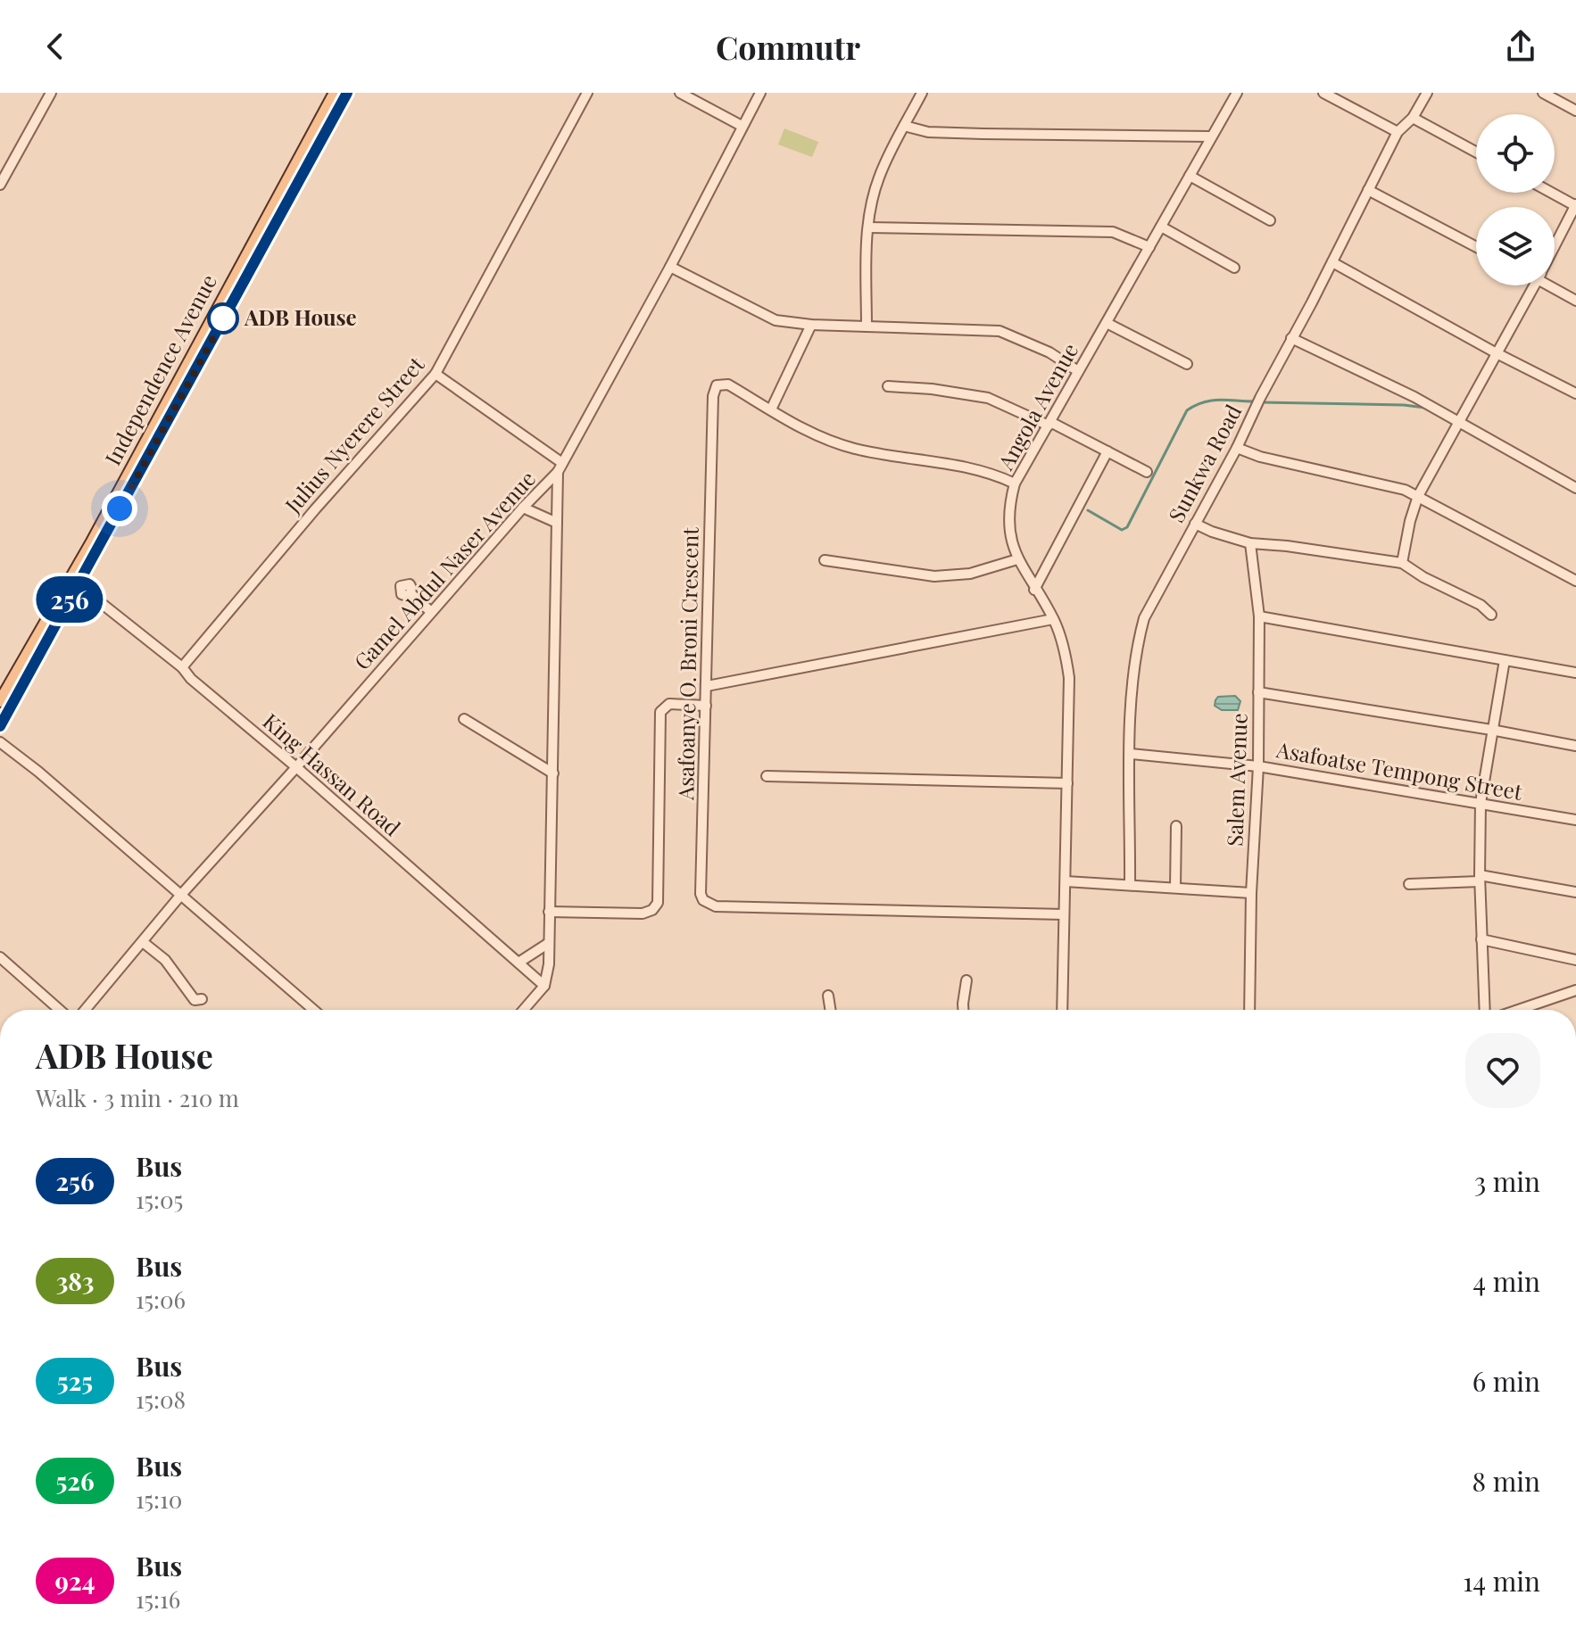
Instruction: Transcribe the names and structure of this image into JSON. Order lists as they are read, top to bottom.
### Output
{
  "streets": {
    "main road": ["Independence Avenue"],
    "street": [
      "Angola Avenue",
      "Julius Nyerere Street",
      "Sunkwa Road",
      "Gamel Abdul Naser Avenue",
      "Asafoanye O. Broni Crescent",
      "Asafoatse Tempong Street",
      "King Hassan Road",
      "Salem Avenue"
    ]
  },
  "crossings": [
    ["Independence Avenue", "King Hassan Road"],
    ["Angola Avenue", "Asafoanye O. Broni Crescent"],
    ["Julius Nyerere Street", "King Hassan Road"],
    ["Sunkwa Road", "Asafoatse Tempong Street"],
    ["Gamel Abdul Naser Avenue", "King Hassan Road"],
    ["Asafoatse Tempong Street", "Salem Avenue"]
  ],
  "places": ["ADB House"],
  "lines": ["bus line 256"],
  "page": {
    "header": "Commutr",
    "on_map": "256",
    "heading": ["ADB House", "Walk · 3 min · 210 m"],
    "list": [
      {
        "mark": "256",
        "name": "Bus",
        "note": "15:05",
        "value": "3 min"
      },
      {
        "mark": "383",
        "name": "Bus",
        "note": "15:06",
        "value": "4 min"
      },
      {
        "mark": "525",
        "name": "Bus",
        "note": "15:08",
        "value": "6 min"
      },
      {
        "mark": "526",
        "name": "Bus",
        "note": "15:10",
        "value": "8 min"
      },
      {
        "mark": "924",
        "name": "Bus",
        "note": "15:16",
        "value": "14 min"
      }
    ]
  }
}
